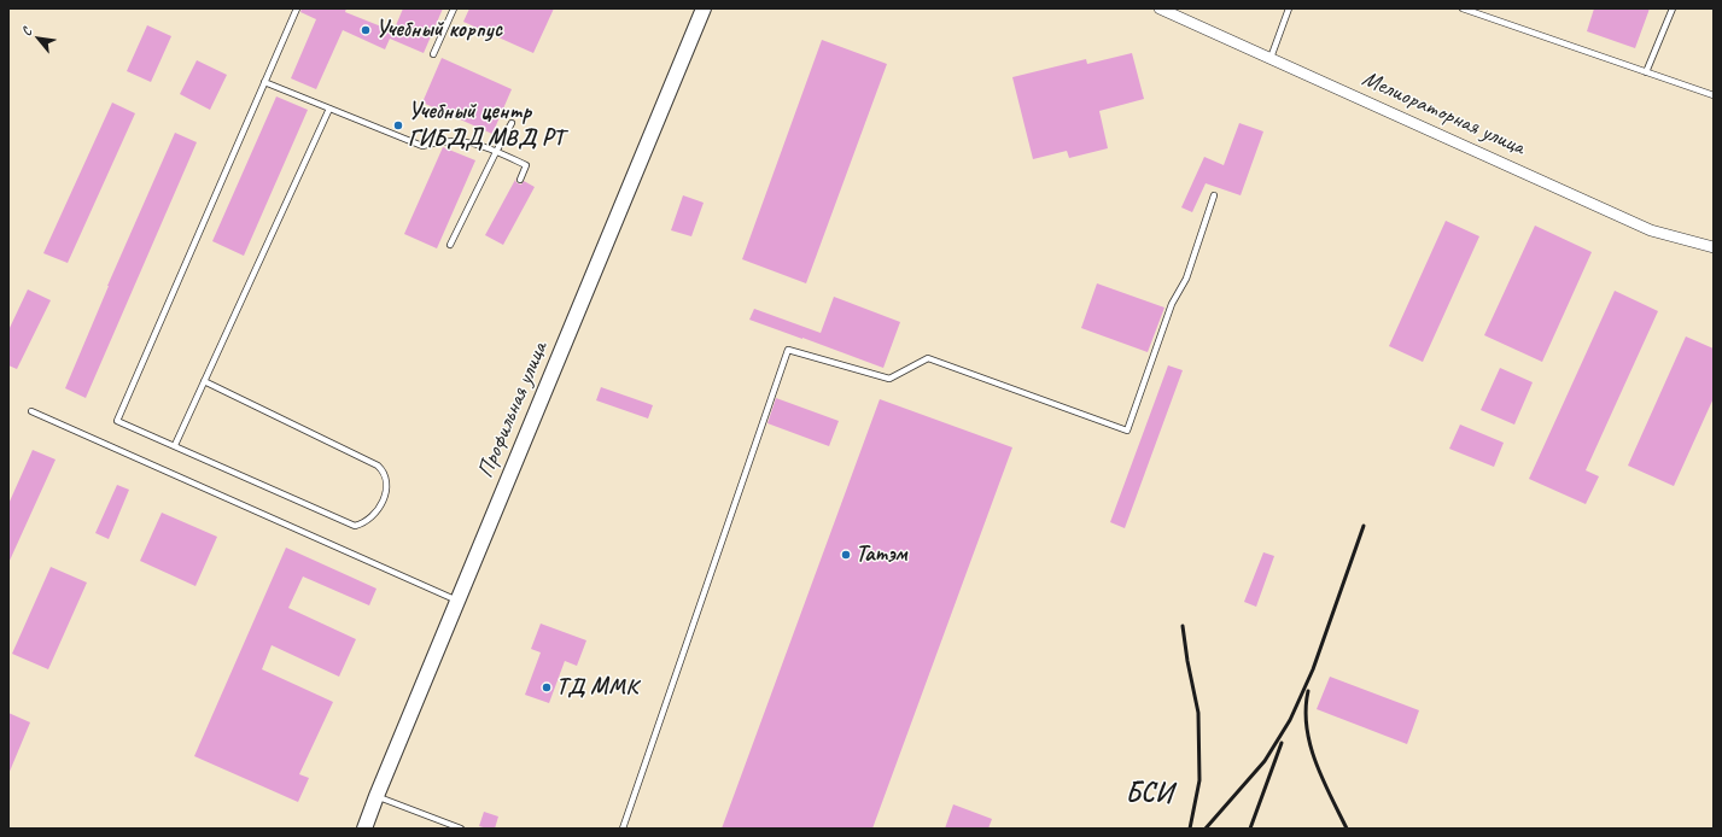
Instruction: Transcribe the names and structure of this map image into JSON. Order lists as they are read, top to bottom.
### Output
{
  "streets": {
    "street": ["Мелиораторная улица", "Профильная улица"]
  },
  "districts": ["БСИ"],
  "places": [
    "Учебный корпус",
    "Учебный центр ГИБДД МВД РТ",
    "Татэм",
    "ТД ММК"
  ],
  "north": "top left"
}
